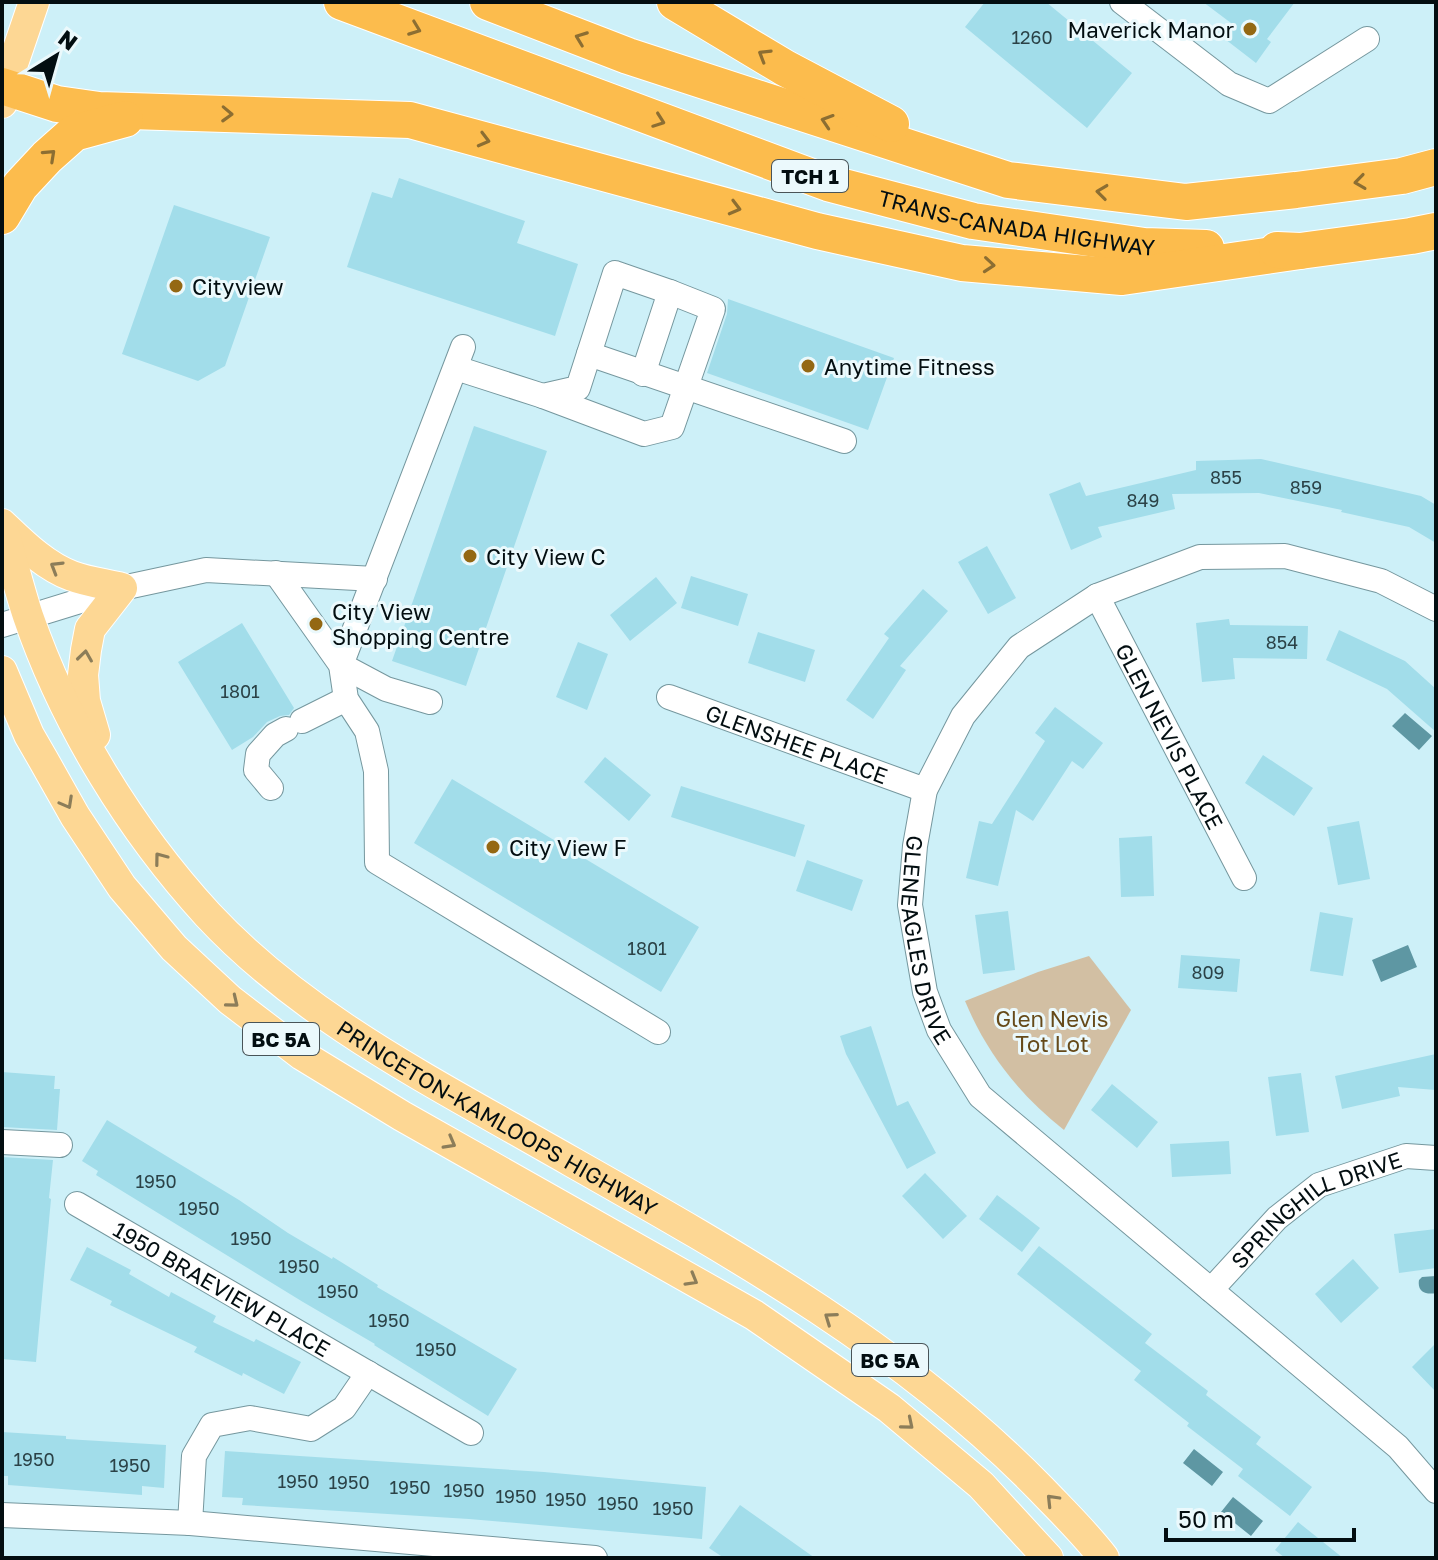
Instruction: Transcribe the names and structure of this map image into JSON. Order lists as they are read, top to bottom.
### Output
{
  "streets": {
    "highway": ["TCH 1", "TRANS-CANADA HIGHWAY"],
    "main road": ["BC 5A", "PRINCETON-KAMLOOPS HIGHWAY"],
    "street": [
      "GLEN NEVIS PLACE",
      "GLENSHEE PLACE",
      "GLENEAGLES DRIVE",
      "SPRINGHILL DRIVE",
      "1950 BRAEVIEW PLACE"
    ]
  },
  "crossings": [
    ["GLEN NEVIS PLACE", "GLENEAGLES DRIVE"],
    ["GLENSHEE PLACE", "GLENEAGLES DRIVE"],
    ["GLENEAGLES DRIVE", "SPRINGHILL DRIVE"]
  ],
  "parks": ["Glen Nevis Tot Lot"],
  "places": [
    "Maverick Manor",
    "Cityview",
    "Anytime Fitness",
    "City View C",
    "City View Shopping Centre",
    "City View F"
  ],
  "house_numbers": [
    "1260",
    "855",
    "859",
    "849",
    "854",
    "1801",
    "1801",
    "809",
    "1950",
    "1950",
    "1950",
    "1950",
    "1950",
    "1950",
    "1950",
    "1950",
    "1950",
    "1950",
    "1950",
    "1950",
    "1950",
    "1950",
    "1950",
    "1950",
    "1950"
  ],
  "scale_bar": "50 m",
  "north": "top right"
}
